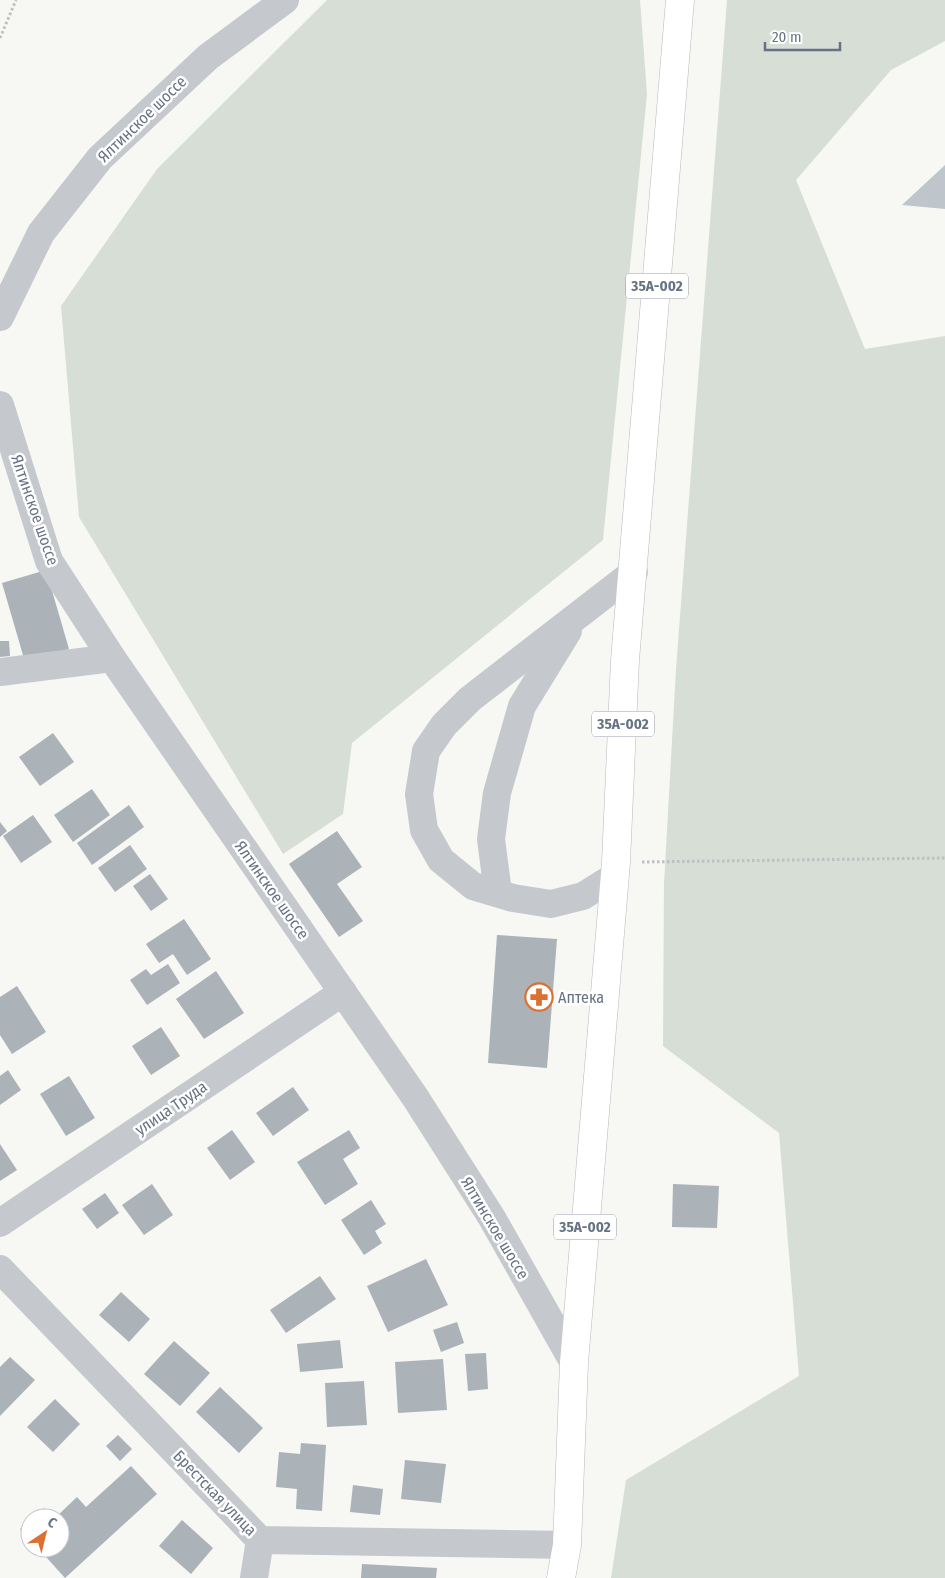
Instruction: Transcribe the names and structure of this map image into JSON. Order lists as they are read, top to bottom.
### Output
{
  "streets": {
    "main road": ["35А-002"],
    "street": ["Ялтинское шоссе", "улица Труда", "Брестская улица"]
  },
  "crossings": [
    ["Ялтинское шоссе", "35А-002"],
    ["Ялтинское шоссе", "улица Труда"],
    ["35А-002", "Брестская улица"]
  ],
  "places": {
    "pharmacy": ["Аптека"]
  },
  "scale_bar": "20 m",
  "north": "top right"
}
